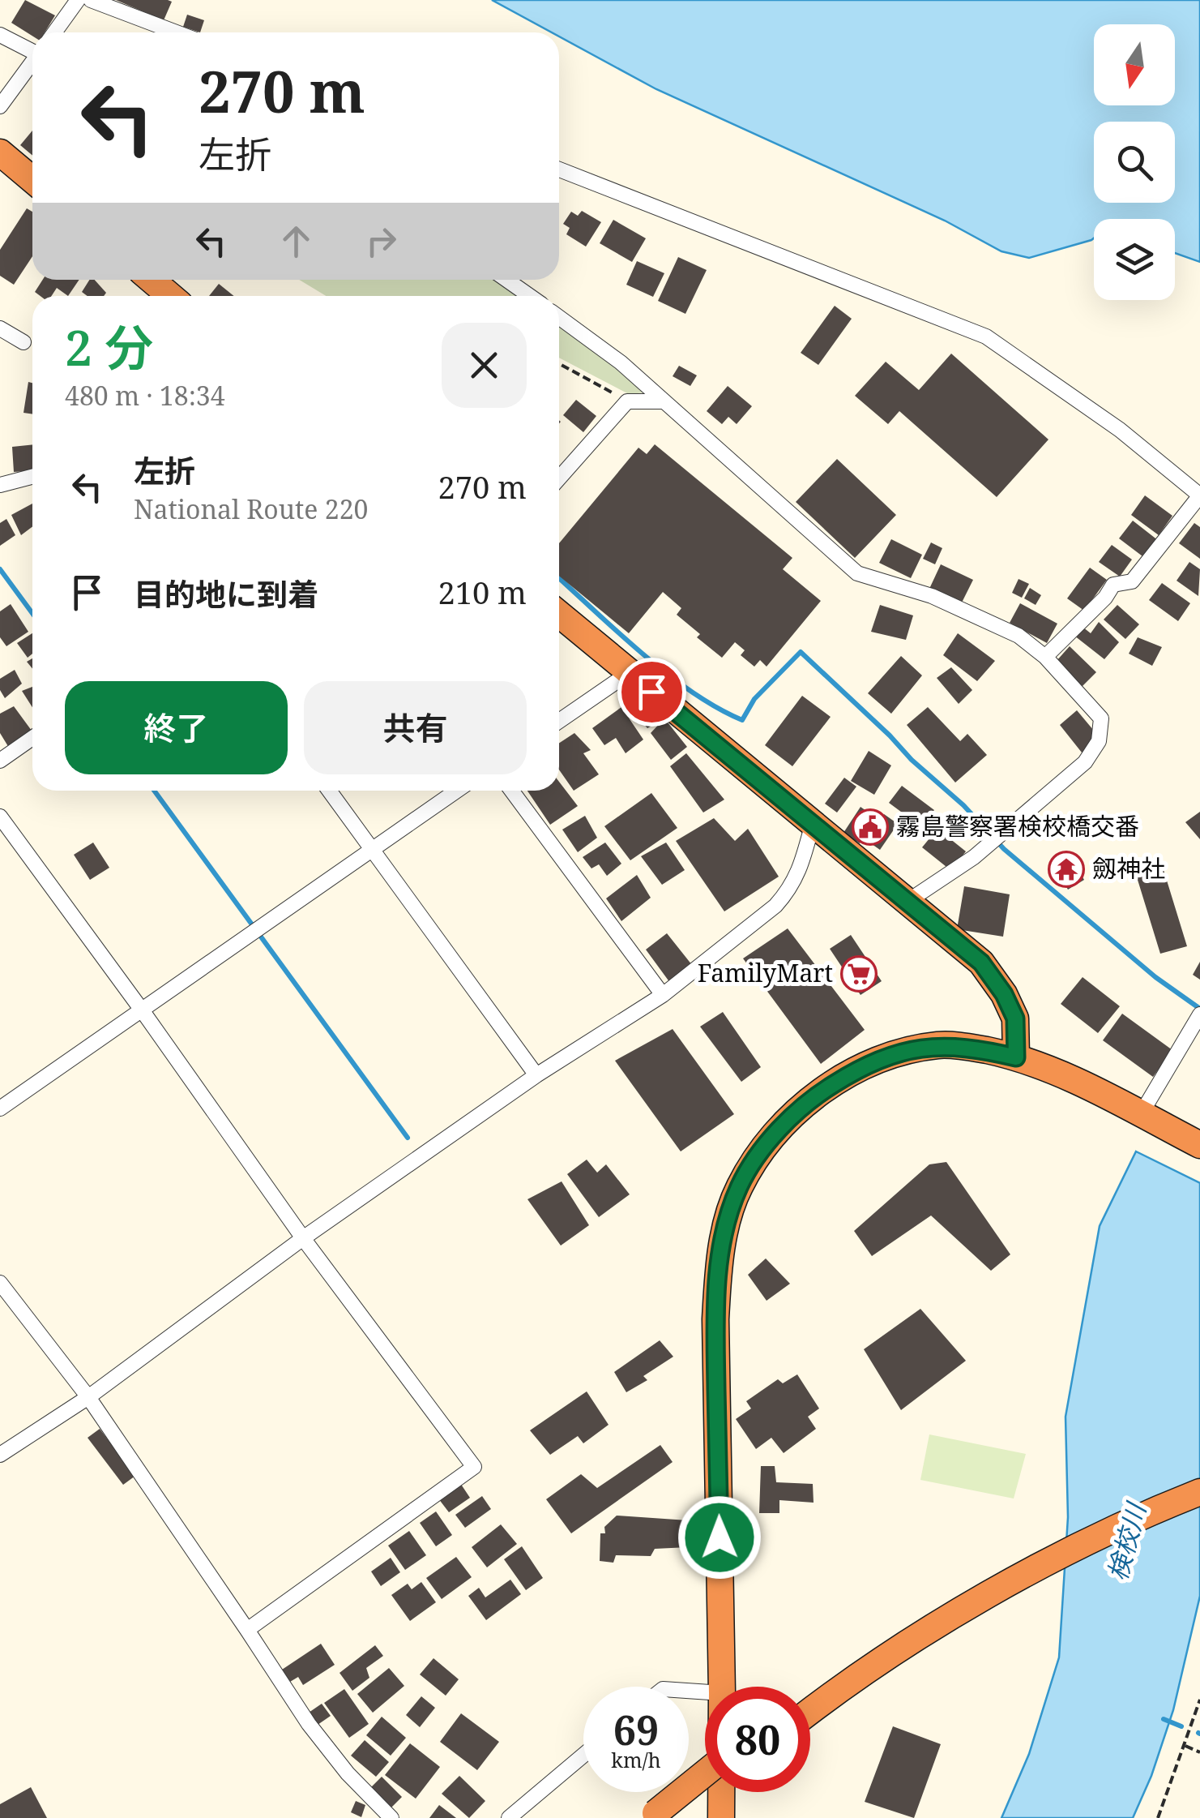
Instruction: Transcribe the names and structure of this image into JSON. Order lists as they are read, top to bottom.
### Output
{
  "water": ["検校川"],
  "places": {
    "public building": ["霧島警察署検校橋交番"],
    "temple": ["劔神社"],
    "supermarket": ["FamilyMart"]
  },
  "north": "bottom",
  "page": {
    "turn": ["270 m", "左折"],
    "heading": ["2 分", "480 m · 18:34"],
    "list": [
      {
        "name": "左折",
        "note": "National Route 220",
        "value": "270 m"
      },
      {
        "name": "目的地に到着",
        "value": "210 m"
      }
    ],
    "buttons": ["終了", "共有"],
    "speed": "69 km/h",
    "limit": "80"
  }
}
